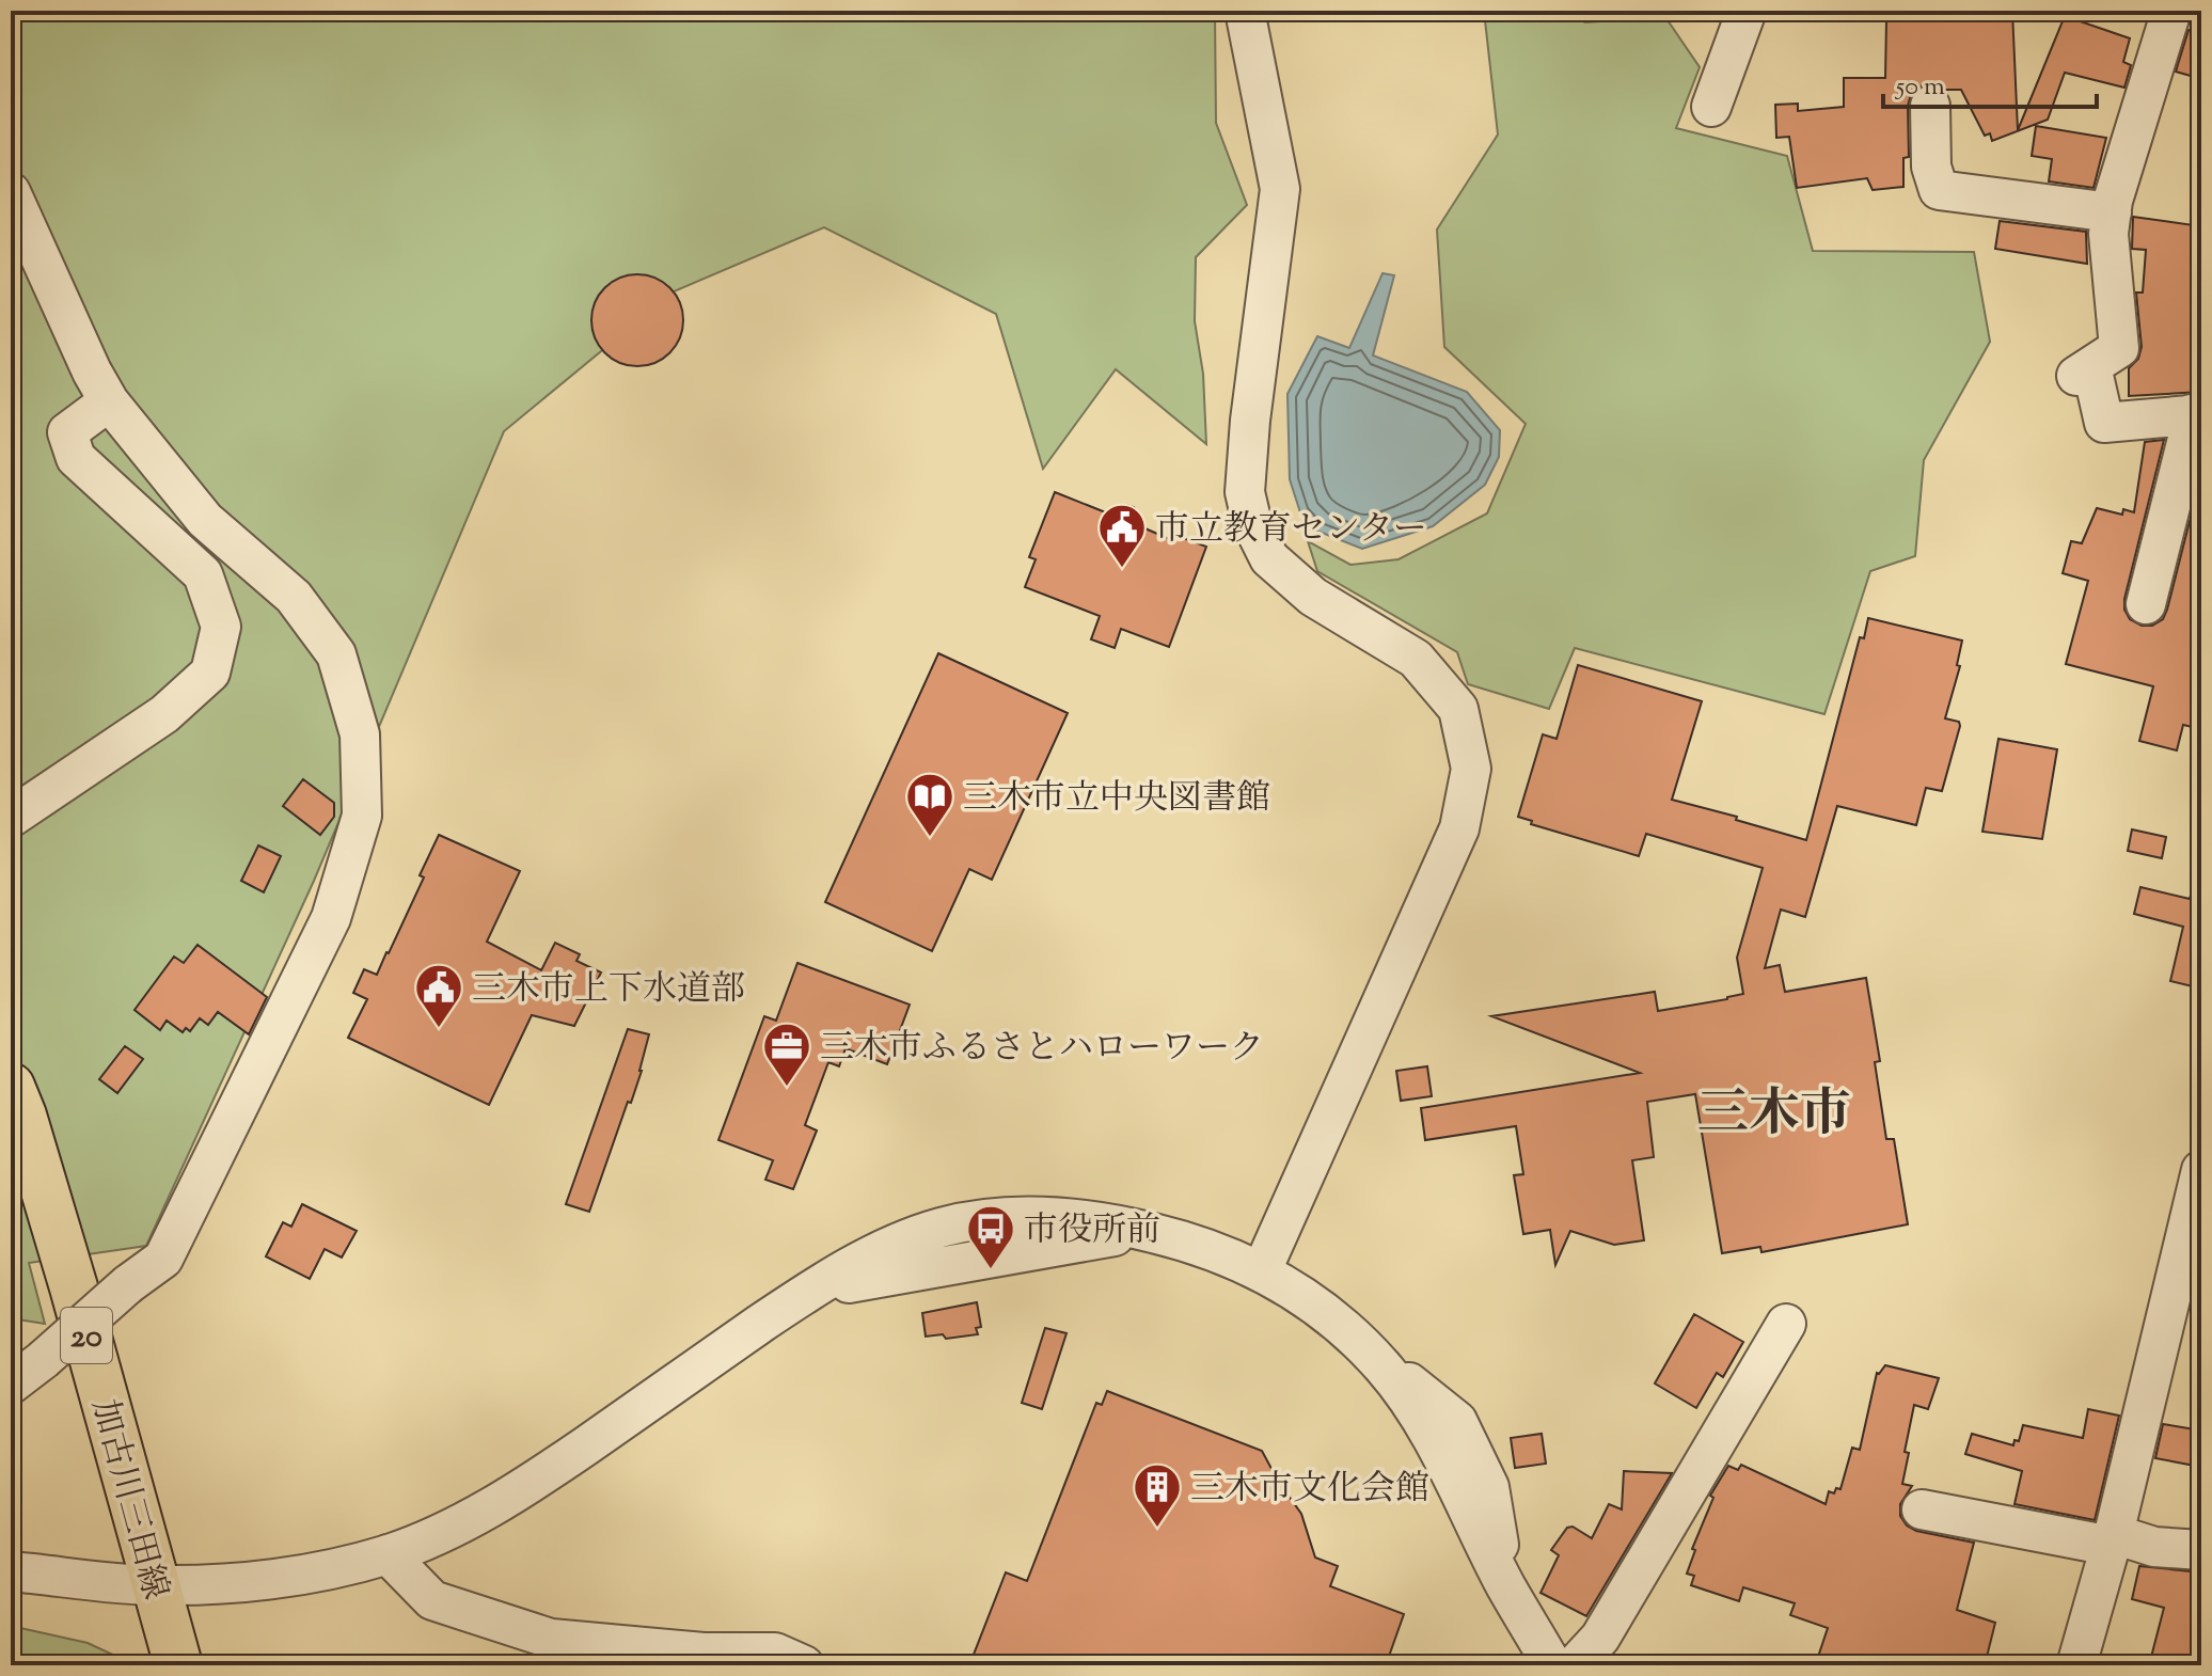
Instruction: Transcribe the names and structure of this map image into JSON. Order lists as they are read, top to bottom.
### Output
{
  "streets": {
    "main road": ["20", "加古川三田線"]
  },
  "districts": ["三木市"],
  "places": {
    "public building": ["市立教育センター", "三木市上下水道部"],
    "library": ["三木市立中央図書館"],
    "office": ["三木市ふるさとハローワーク"],
    "bus stop": ["市役所前"],
    "building": ["三木市文化会館"]
  },
  "scale_bar": "50 m"
}
